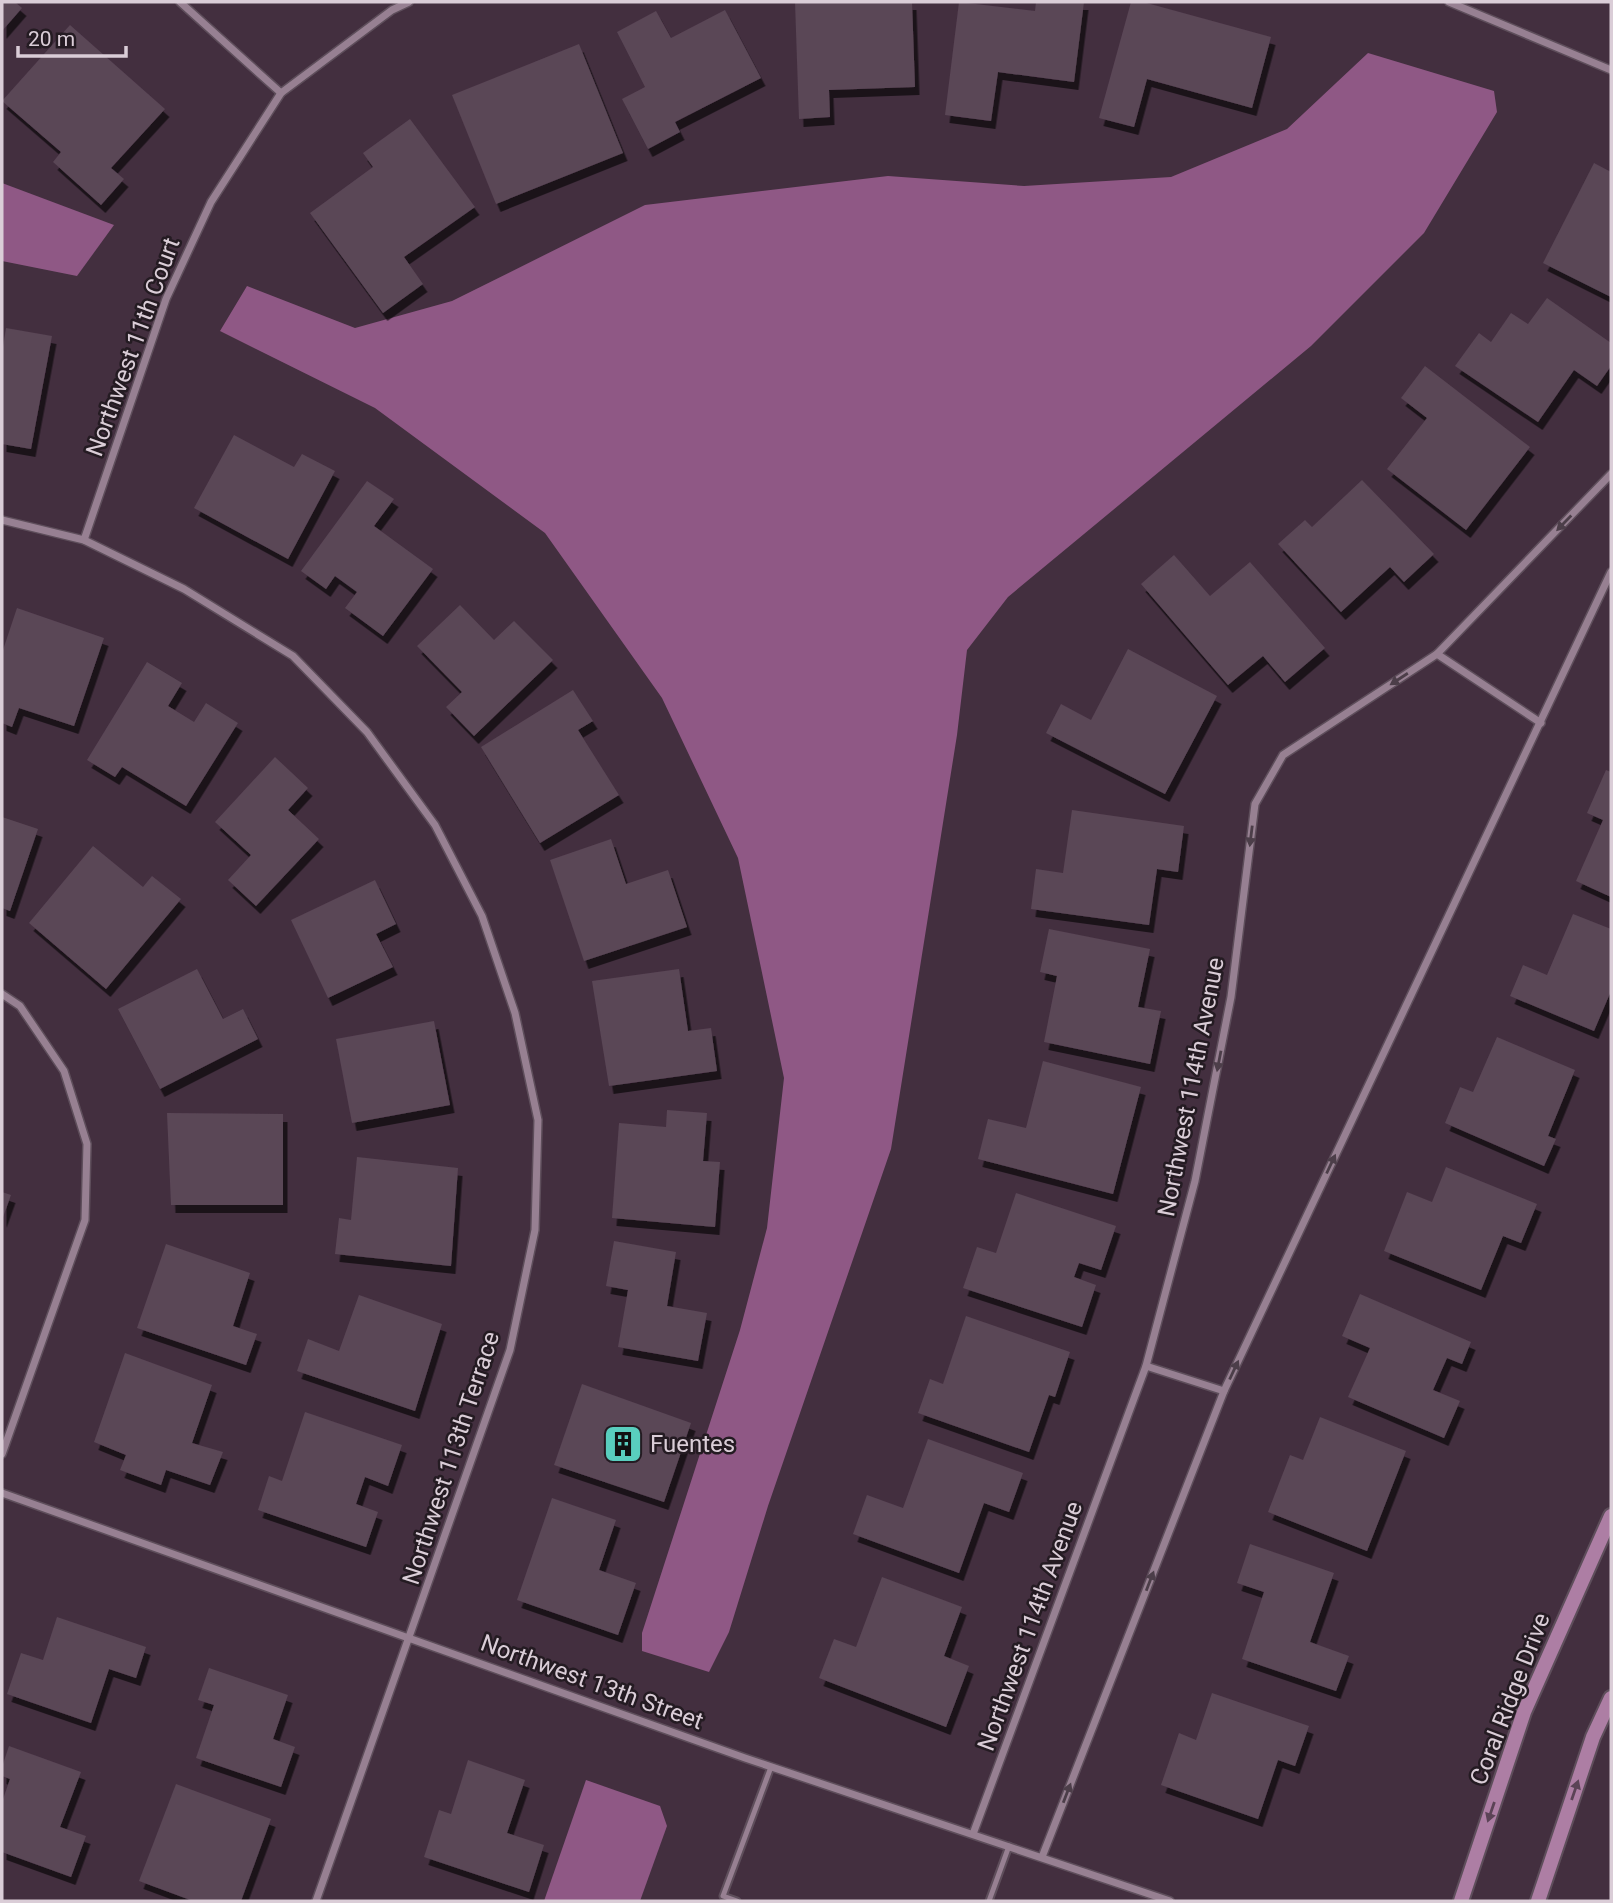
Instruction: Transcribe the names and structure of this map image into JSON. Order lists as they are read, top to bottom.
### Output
{
  "streets": {
    "main road": ["Coral Ridge Drive"],
    "street": [
      "Northwest 11th Court",
      "Northwest 114th Avenue",
      "Northwest 113th Terrace",
      "Northwest 13th Street"
    ]
  },
  "crossings": [
    ["Northwest 11th Court", "Northwest 113th Terrace"],
    ["Northwest 114th Avenue", "Northwest 13th Street"],
    ["Northwest 113th Terrace", "Northwest 13th Street"]
  ],
  "one_way": ["Northwest 114th Avenue"],
  "places": {
    "building": ["Fuentes"]
  },
  "scale_bar": "20 m"
}
